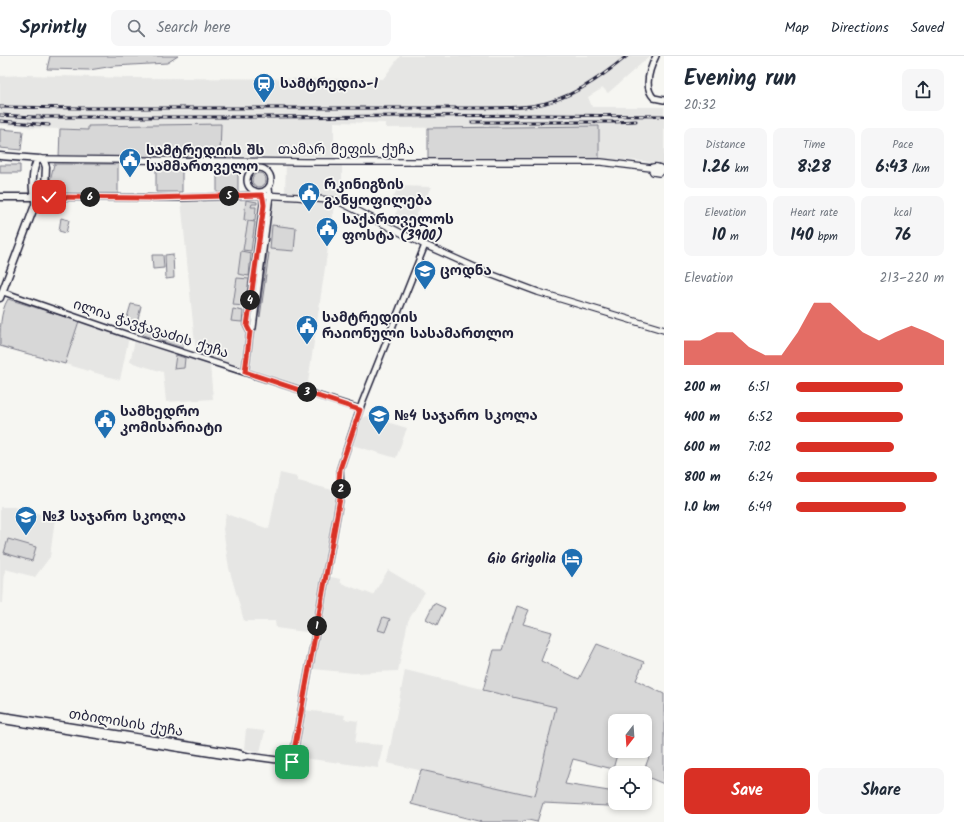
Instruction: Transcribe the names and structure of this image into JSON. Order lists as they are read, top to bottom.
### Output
{
  "streets": {
    "main road": ["თამარ მეფის ქუჩა"],
    "street": ["ილია ჭავჭავაძის ქუჩა", "თბილისის ქუჩა"]
  },
  "crossings": [
    ["ილია ჭავჭავაძის ქუჩა", "თბილისის ქუჩა"]
  ],
  "places": {
    "station": ["სამტრედია-1"],
    "public building": [
      "სამტრედიის შს სამმართველო",
      "რკინიგზის განყოფილება",
      "საქართველოს ფოსტა (3900)",
      "სამტრედიის რაიონული სასამართლო",
      "სამხედრო კომისარიატი"
    ],
    "school or university": ["ცოდნა", "№4 საჯარო სკოლა", "№3 საჯარო სკოლა"],
    "hotel": ["Gio Grigolia"]
  },
  "north": "bottom",
  "page": {
    "header": "Sprintly",
    "search": "Search here",
    "nav": ["Map", "Directions", "Saved"],
    "heading": ["Evening run", "20:32"],
    "stats": [
      ["Distance", "1.26 km"],
      ["Time", "8:28"],
      ["Pace", "6:43 /km"],
      ["Elevation", "10 m"],
      ["Heart rate", "140 bpm"],
      ["kcal", "76"]
    ],
    "pins": [
      "5",
      "6",
      "4",
      "3",
      "2",
      "1"
    ],
    "chart": ["Elevation", "213–220 m"],
    "list": [
      {
        "name": "200 m",
        "note": "6:51"
      },
      {
        "name": "400 m",
        "note": "6:52"
      },
      {
        "name": "600 m",
        "note": "7:02"
      },
      {
        "name": "800 m",
        "note": "6:24"
      },
      {
        "name": "1.0 km",
        "note": "6:49"
      }
    ],
    "buttons": ["Save", "Share"]
  }
}
